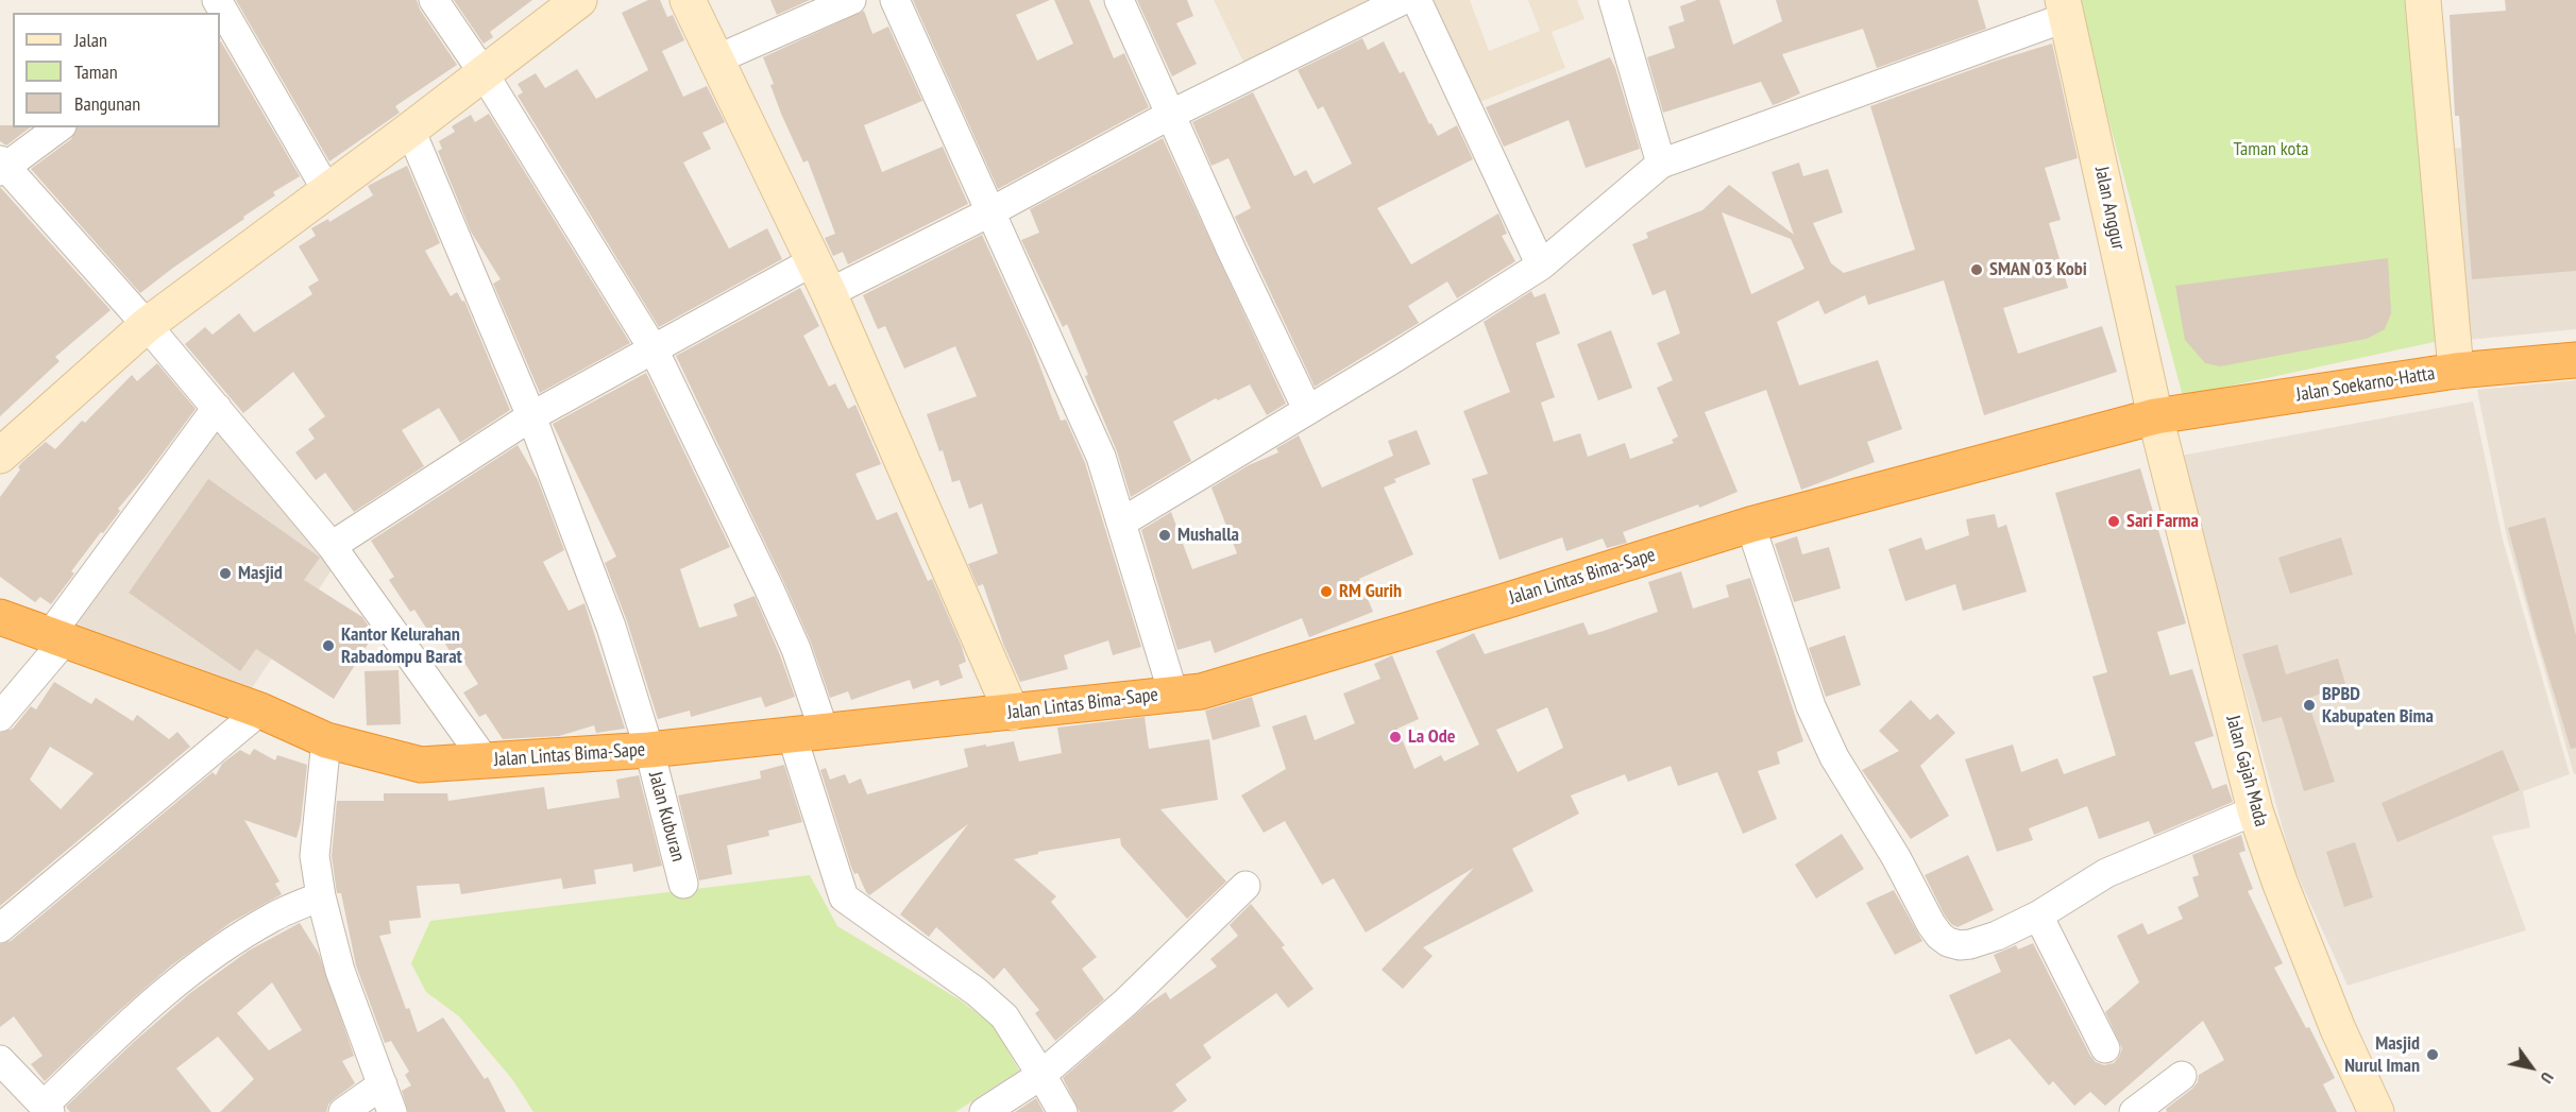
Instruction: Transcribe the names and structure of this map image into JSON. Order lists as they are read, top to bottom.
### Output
{
  "streets": {
    "highway": ["Jalan Soekarno-Hatta", "Jalan Lintas Bima-Sape"],
    "street": ["Jalan Anggur", "Jalan Gajah Mada", "Jalan Kuburan"]
  },
  "crossings": [
    ["Jalan Anggur", "Jalan Soekarno-Hatta"],
    ["Jalan Anggur", "Jalan Lintas Bima-Sape"],
    ["Jalan Anggur", "Jalan Gajah Mada"],
    ["Jalan Soekarno-Hatta", "Jalan Lintas Bima-Sape"],
    ["Jalan Soekarno-Hatta", "Jalan Gajah Mada"],
    ["Jalan Lintas Bima-Sape", "Jalan Gajah Mada"],
    ["Jalan Lintas Bima-Sape", "Jalan Kuburan"]
  ],
  "parks": ["Taman kota"],
  "places": [
    "SMAN 03 Kobi",
    "Sari Farma",
    "Mushalla",
    "Masjid",
    "RM Gurih",
    "Kantor Kelurahan Rabadompu Barat",
    "BPBD Kabupaten Bima",
    "La Ode",
    "Masjid Nurul Iman"
  ],
  "legend": ["Jalan", "Taman", "Bangunan"],
  "north": "bottom right"
}
